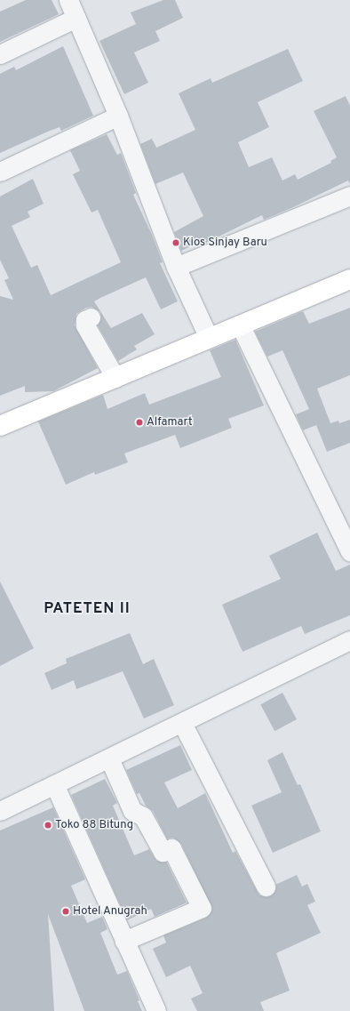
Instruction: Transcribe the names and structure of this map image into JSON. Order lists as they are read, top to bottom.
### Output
{
  "districts": ["PATETEN II"],
  "places": [
    "Kios Sinjay Baru",
    "Alfamart",
    "Toko 88 Bitung",
    "Hotel Anugrah"
  ]
}
